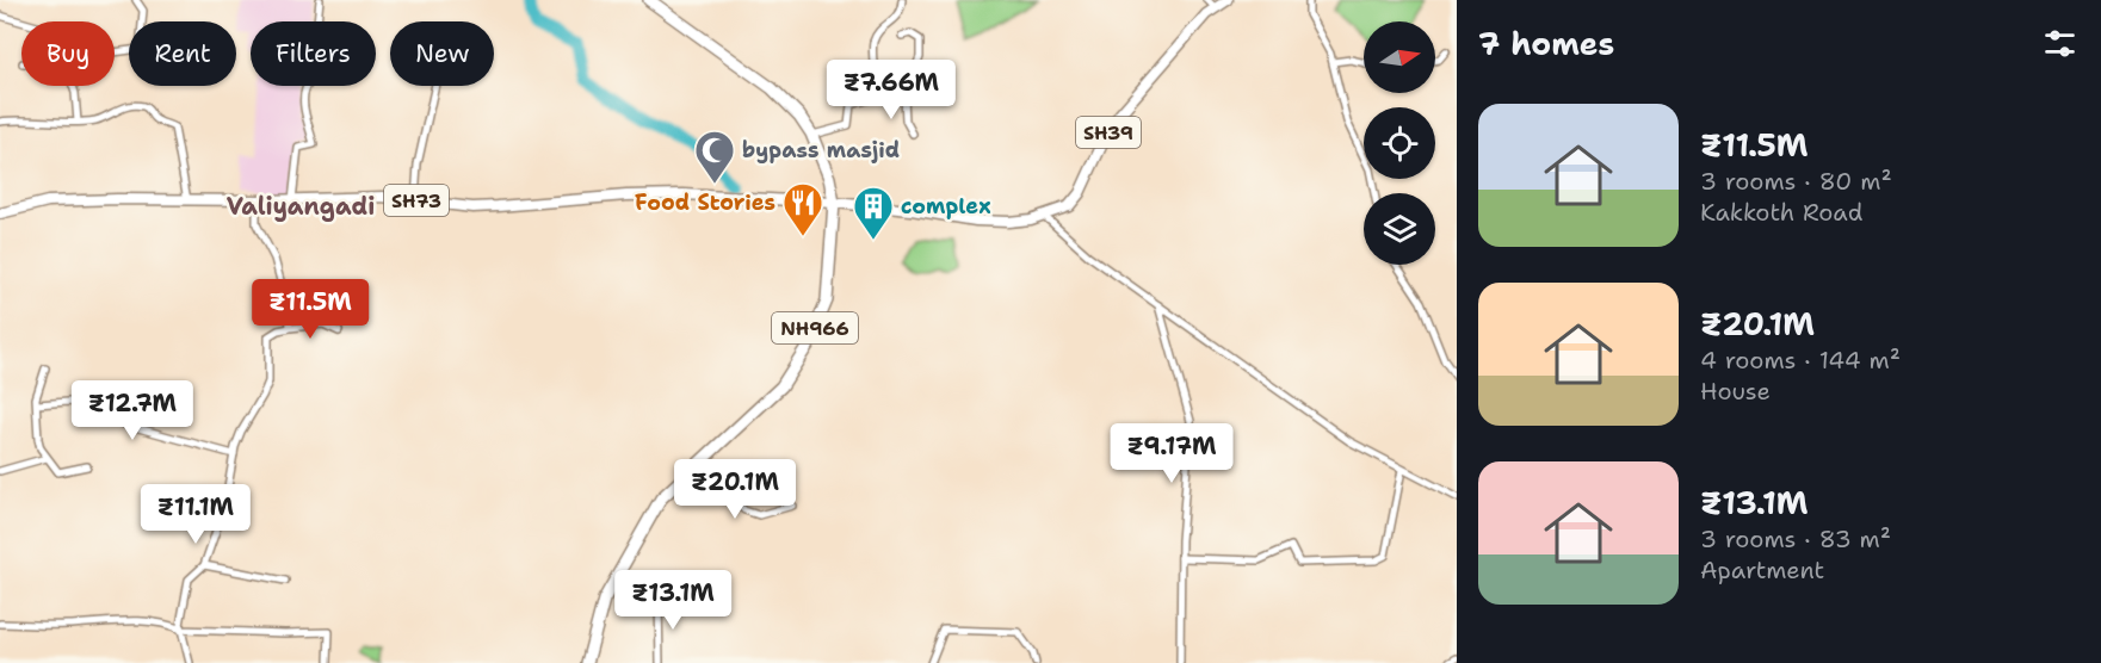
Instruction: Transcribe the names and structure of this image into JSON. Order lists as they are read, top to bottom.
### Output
{
  "streets": {
    "highway": ["NH966"],
    "main road": ["SH39", "SH73"]
  },
  "crossings": [
    ["SH39", "SH73"],
    ["SH39", "NH966"],
    ["SH73", "NH966"]
  ],
  "districts": ["Valiyangadi"],
  "places": {
    "mosque": ["bypass masjid"],
    "restaurant": ["Food Stories"],
    "building": ["complex"]
  },
  "north": "right",
  "page": {
    "heading": "7 homes",
    "chip": [
      "Buy",
      "Rent",
      "Filters",
      "New"
    ],
    "price": [
      "₹7.66M",
      "₹11.5M",
      "₹12.7M",
      "₹9.17M",
      "₹20.1M",
      "₹11.1M",
      "₹13.1M"
    ],
    "list": [
      {
        "name": "₹11.5M",
        "note": "3 rooms · 80 m² · Kakkoth Road"
      },
      {
        "name": "₹20.1M",
        "note": "4 rooms · 144 m² · House"
      },
      {
        "name": "₹13.1M",
        "note": "3 rooms · 83 m² · Apartment"
      }
    ]
  }
}
